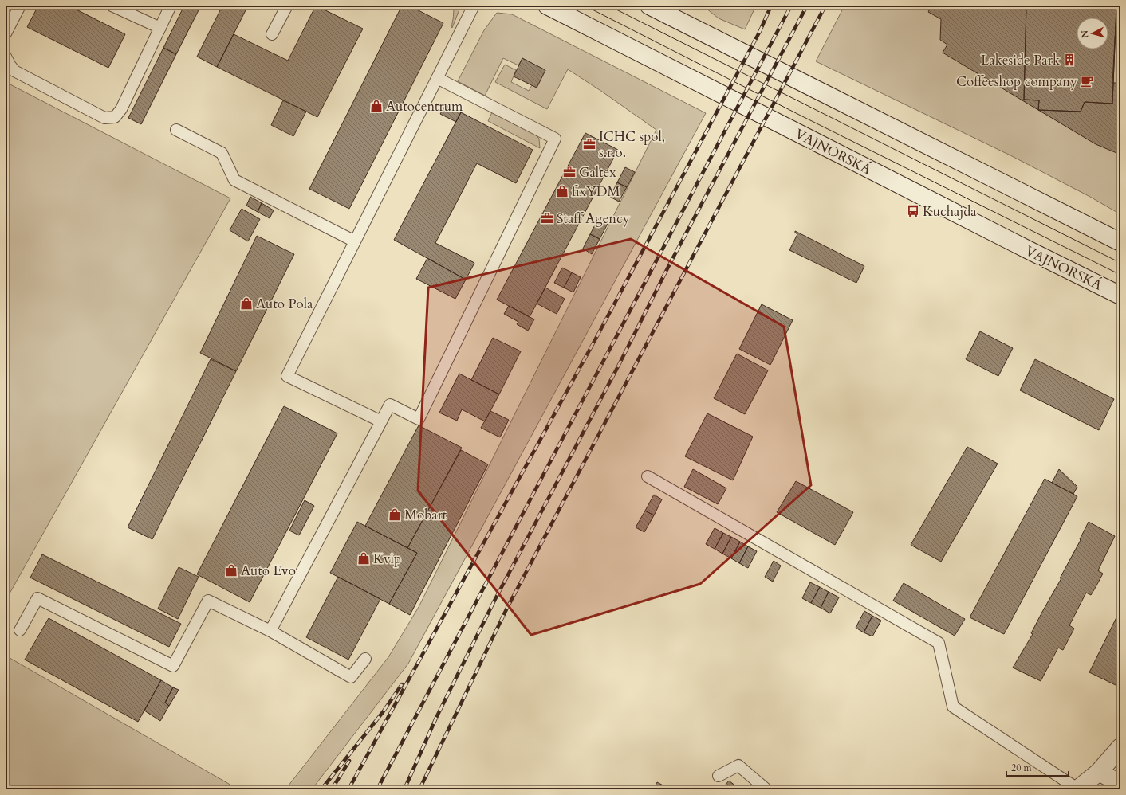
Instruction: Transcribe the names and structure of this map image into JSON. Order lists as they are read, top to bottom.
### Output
{
  "streets": {
    "main road": ["VAJNORSKÁ"]
  },
  "places": {
    "building": ["Lakeside Park"],
    "cafe": ["Coffeeshop company"],
    "shop": [
      "Autocentrum",
      "fixYDM",
      "Auto Pola",
      "Mobart",
      "Kvip",
      "Auto Evo"
    ],
    "office": ["ICHC spol, s.r.o.", "Galtex", "Staff Agency"],
    "bus stop": ["Kuchajda"]
  },
  "scale_bar": "20 m",
  "north": "left"
}
